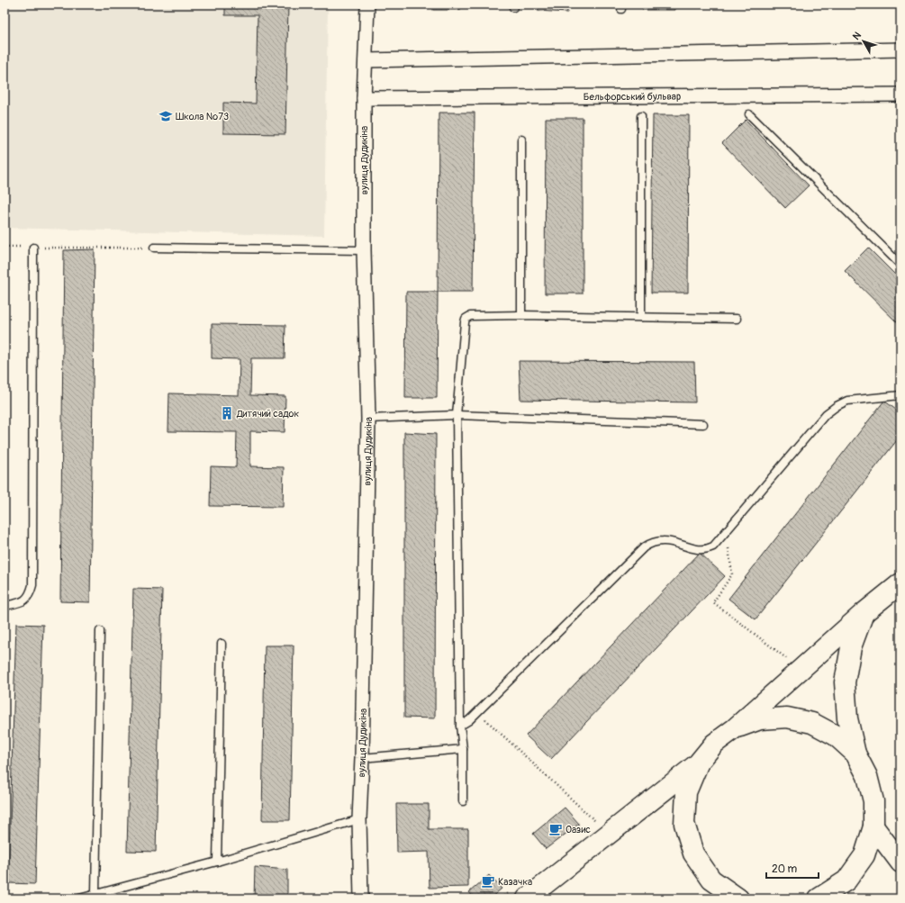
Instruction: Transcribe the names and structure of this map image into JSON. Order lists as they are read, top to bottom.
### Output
{
  "streets": {
    "street": ["Бельфорський бульвар", "вулиця Дудикіна"]
  },
  "crossings": [
    ["Бельфорський бульвар", "вулиця Дудикіна"]
  ],
  "places": {
    "school or university": ["Школа №73"],
    "building": ["Дитячий садок"],
    "cafe": ["Оазис", "Казачка"]
  },
  "scale_bar": "20 m",
  "north": "top left"
}
